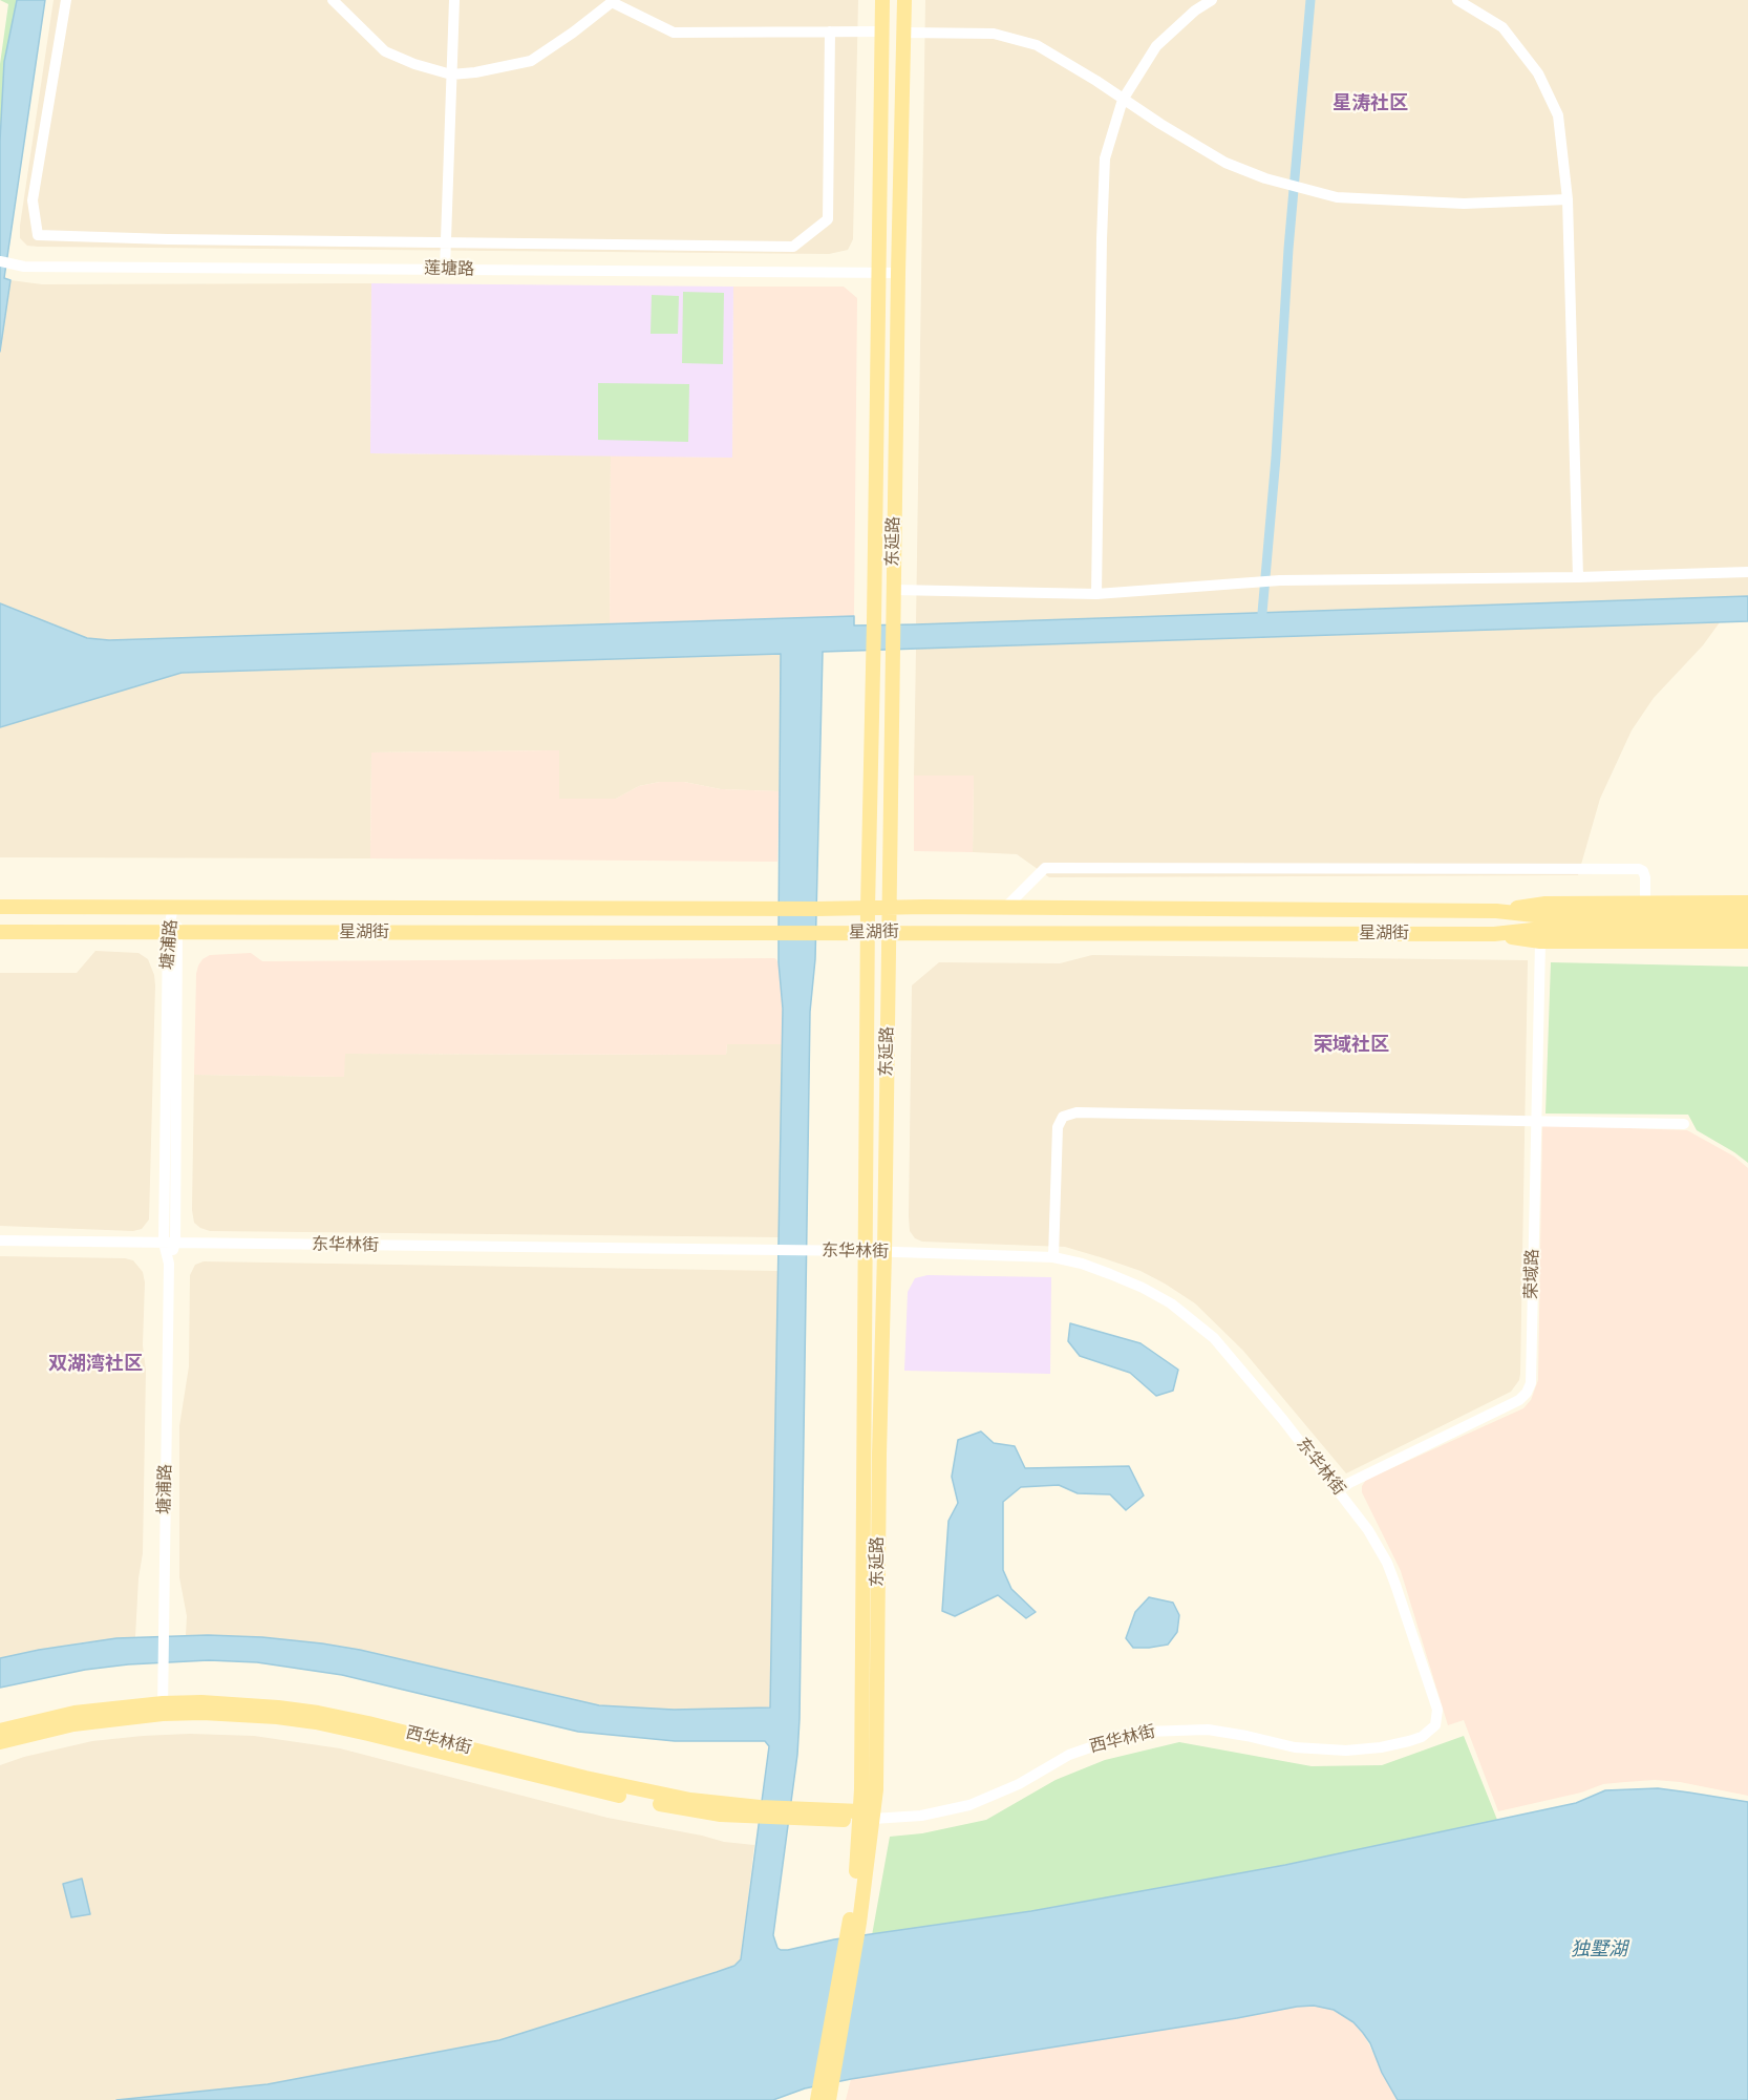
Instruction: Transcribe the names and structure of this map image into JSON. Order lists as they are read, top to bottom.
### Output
{
  "streets": {
    "main road": ["东延路", "星湖街", "西华林街"],
    "street": [
      "莲塘路",
      "塘浦路",
      "东华林街",
      "荣域路"
    ]
  },
  "crossings": [
    ["莲塘路", "东延路"],
    ["东延路", "星湖街"],
    ["东延路", "东华林街"],
    ["东延路", "西华林街"],
    ["星湖街", "塘浦路"],
    ["塘浦路", "东华林街"],
    ["塘浦路", "西华林街"],
    ["东华林街", "荣域路"],
    ["东华林街", "西华林街"]
  ],
  "districts": ["星涛社区", "荣域社区", "双湖湾社区"],
  "water": ["独墅湖"]
}
